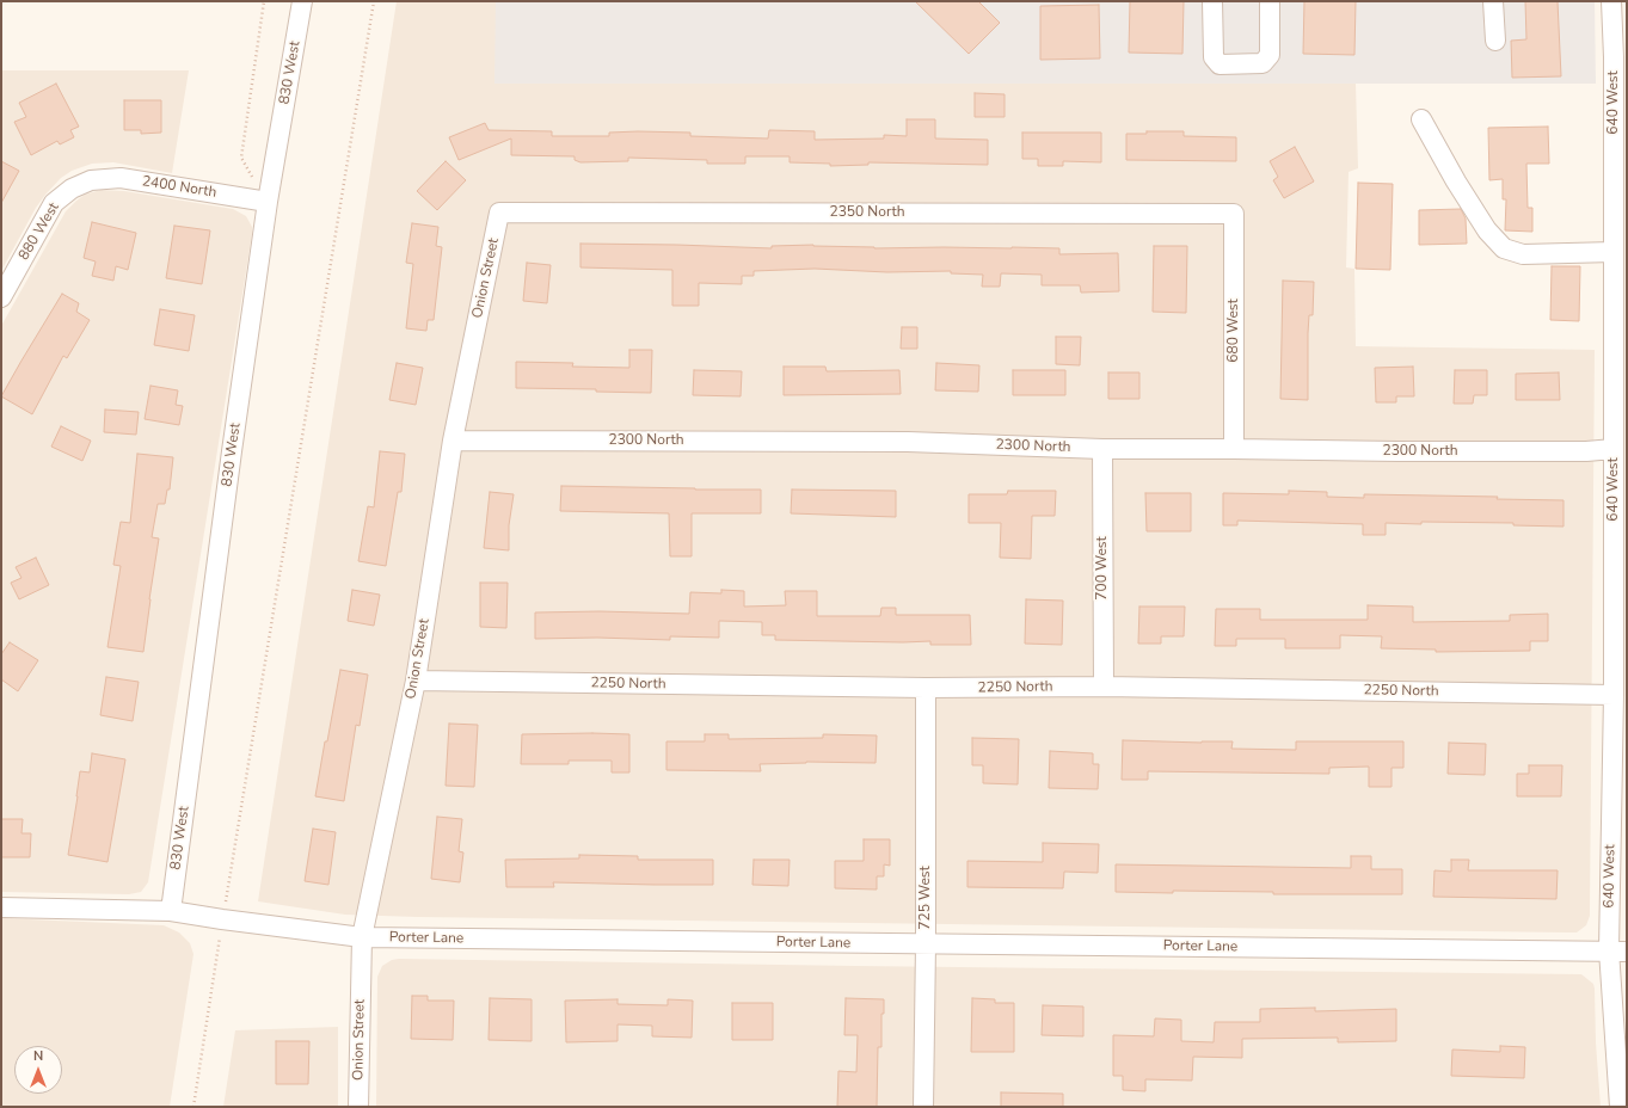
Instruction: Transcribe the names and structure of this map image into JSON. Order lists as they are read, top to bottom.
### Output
{
  "streets": {
    "street": [
      "830 West",
      "640 West",
      "2400 North",
      "2350 North",
      "880 West",
      "Onion Street",
      "680 West",
      "2300 North",
      "700 West",
      "2250 North",
      "725 West",
      "Porter Lane"
    ]
  },
  "crossings": [
    ["830 West", "2400 North"],
    ["830 West", "Porter Lane"],
    ["640 West", "2300 North"],
    ["640 West", "2250 North"],
    ["640 West", "Porter Lane"],
    ["2400 North", "880 West"],
    ["2350 North", "Onion Street"],
    ["2350 North", "680 West"],
    ["Onion Street", "2300 North"],
    ["Onion Street", "2250 North"],
    ["Onion Street", "Porter Lane"],
    ["680 West", "2300 North"],
    ["2300 North", "700 West"],
    ["700 West", "2250 North"],
    ["2250 North", "725 West"],
    ["725 West", "Porter Lane"]
  ],
  "north": "top"
}
